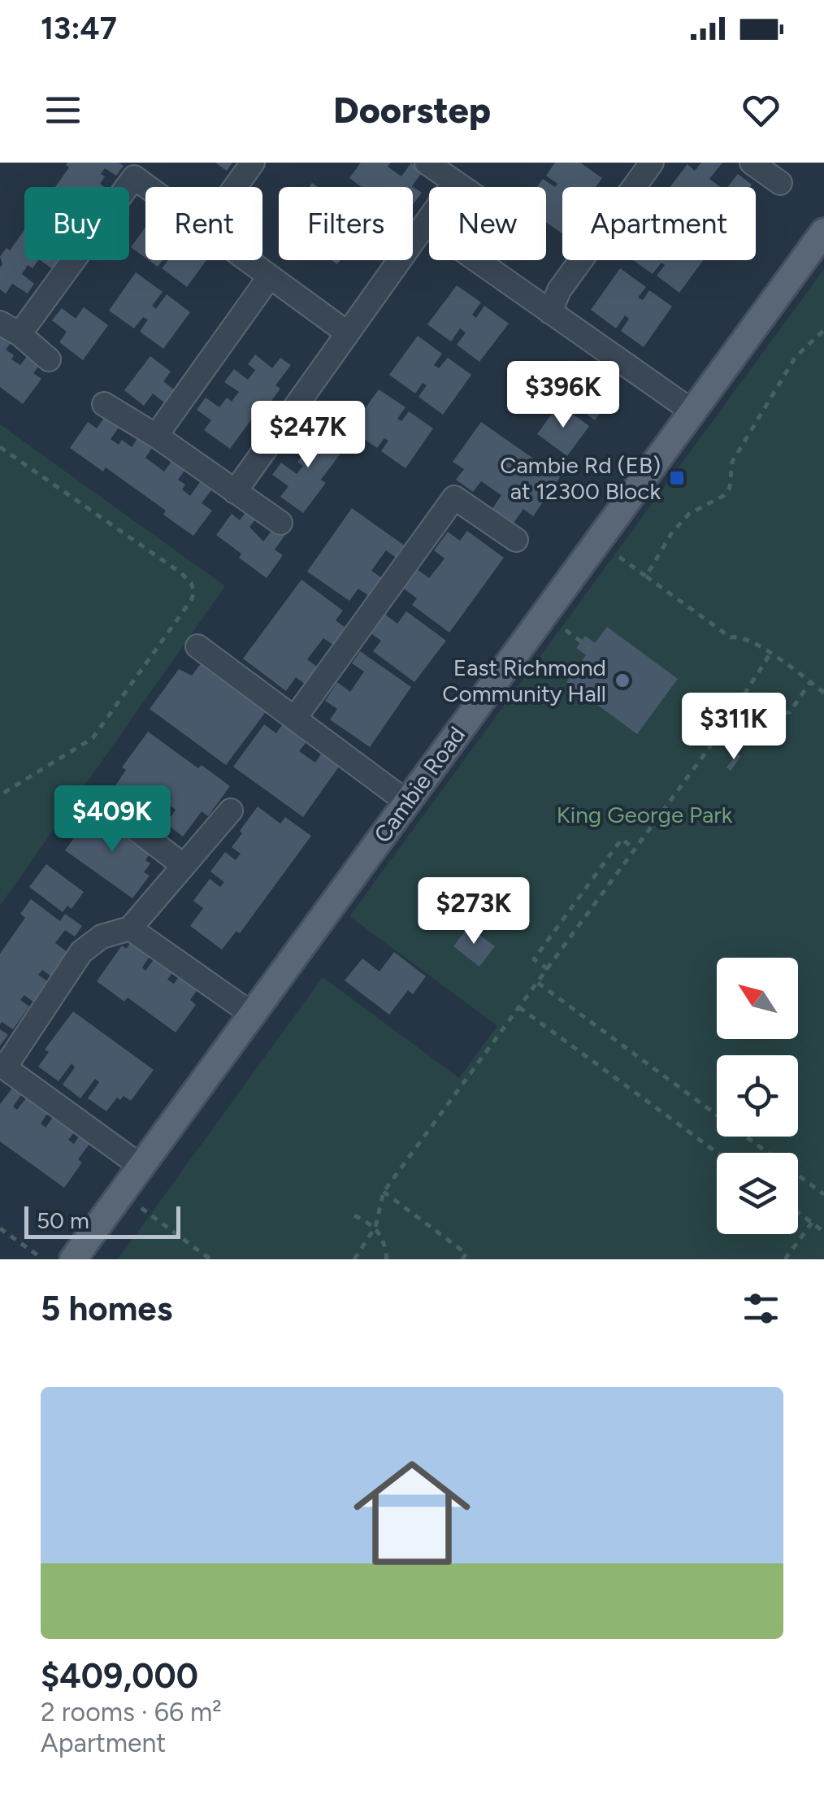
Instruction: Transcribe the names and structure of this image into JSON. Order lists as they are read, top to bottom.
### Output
{
  "streets": {
    "main road": ["Cambie Road"]
  },
  "parks": ["King George Park"],
  "places": {
    "transit": ["Cambie Rd (EB) at 12300 Block"],
    "other": ["East Richmond Community Hall"]
  },
  "scale_bar": "50 m",
  "north": "top left",
  "page": {
    "status": "13:47",
    "header": "Doorstep",
    "chip": [
      "Buy",
      "Rent",
      "Filters",
      "New",
      "Apartment"
    ],
    "price": [
      "$396K",
      "$247K",
      "$311K",
      "$409K",
      "$273K"
    ],
    "scale": "50 m",
    "heading": "5 homes",
    "list": [
      {
        "name": "$409,000",
        "note": "2 rooms · 66 m² · Apartment"
      }
    ]
  }
}
